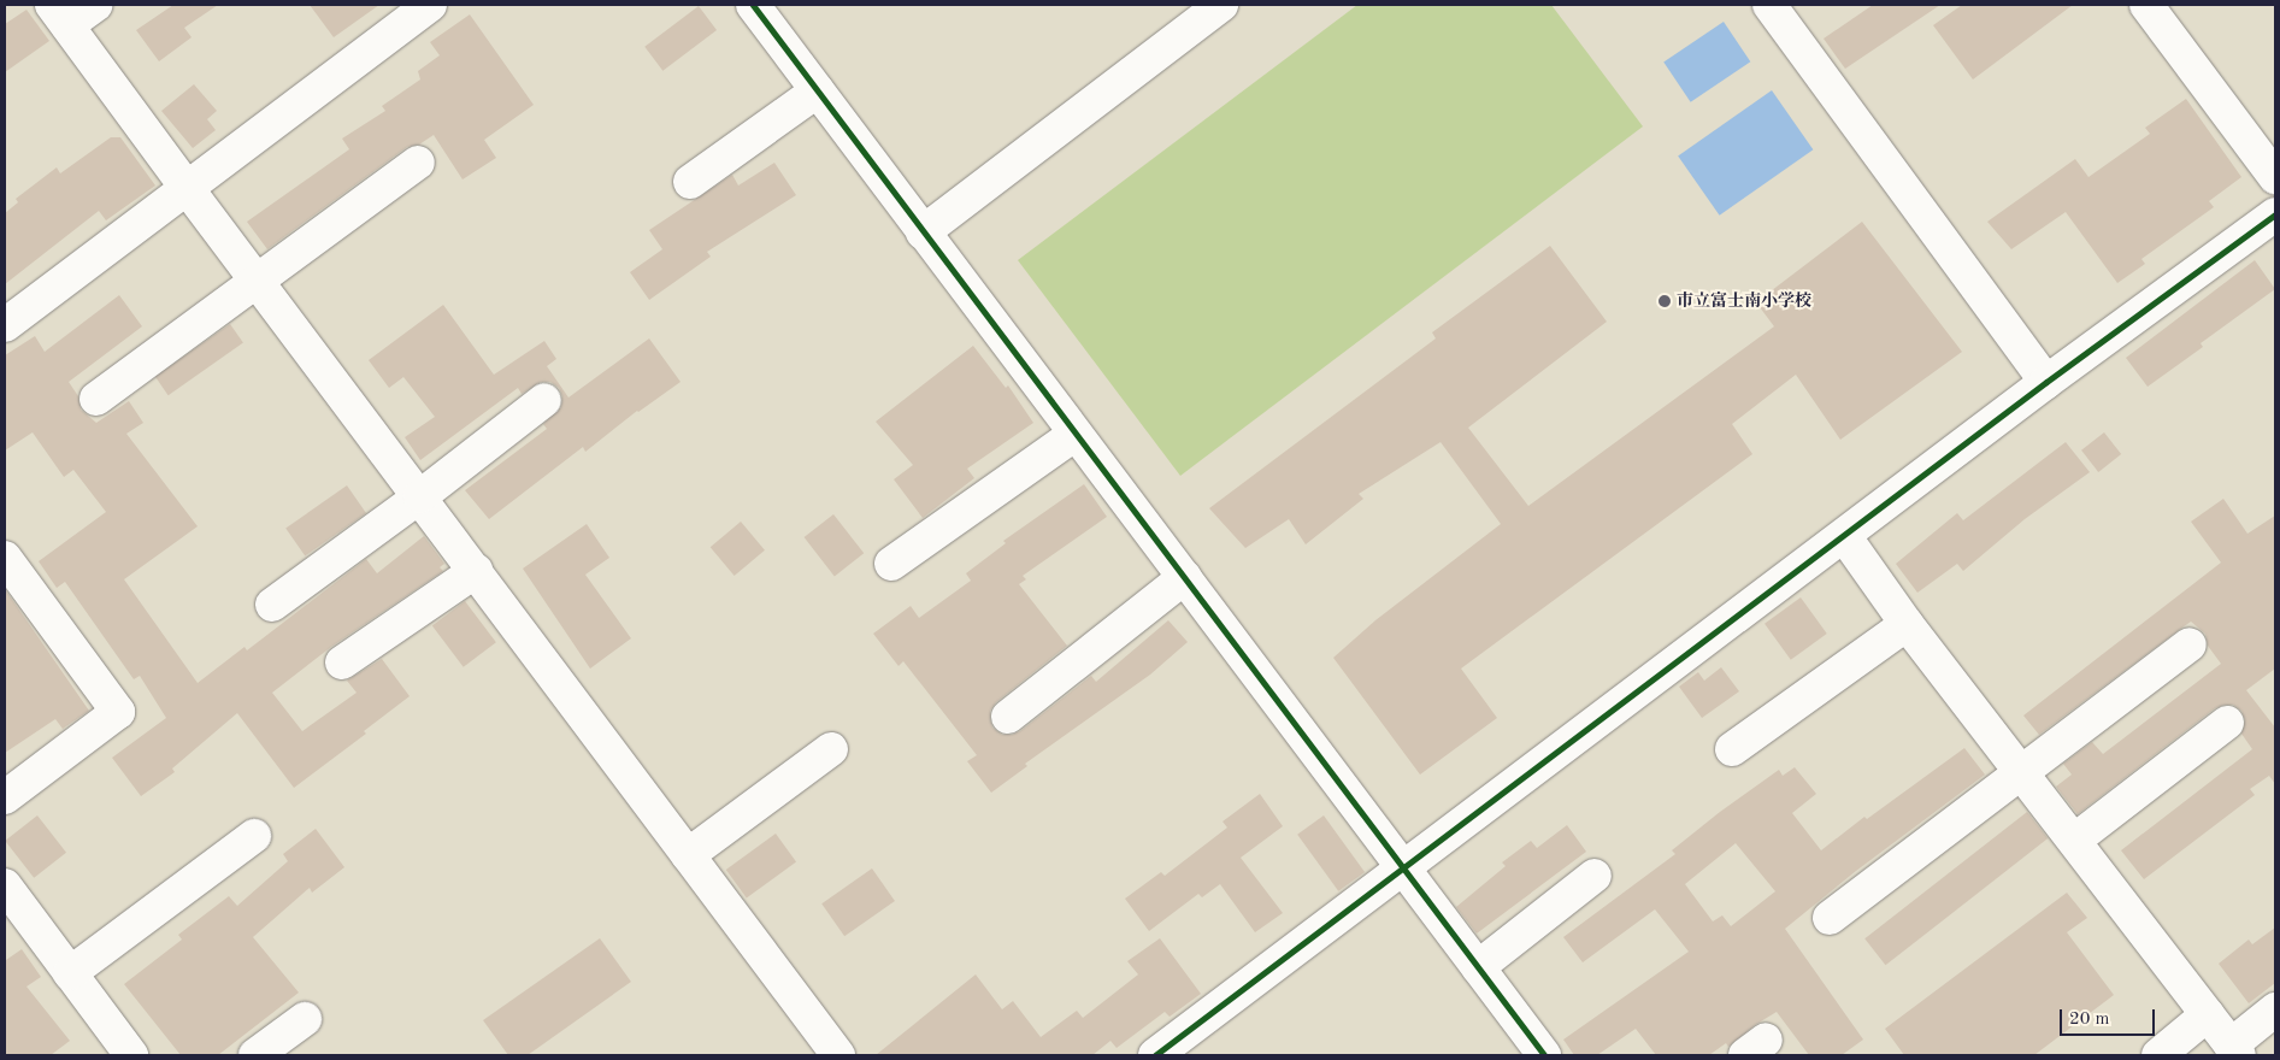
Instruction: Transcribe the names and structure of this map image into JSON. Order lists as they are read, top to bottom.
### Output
{
  "places": ["市立富士南小学校"],
  "scale_bar": "20 m"
}
